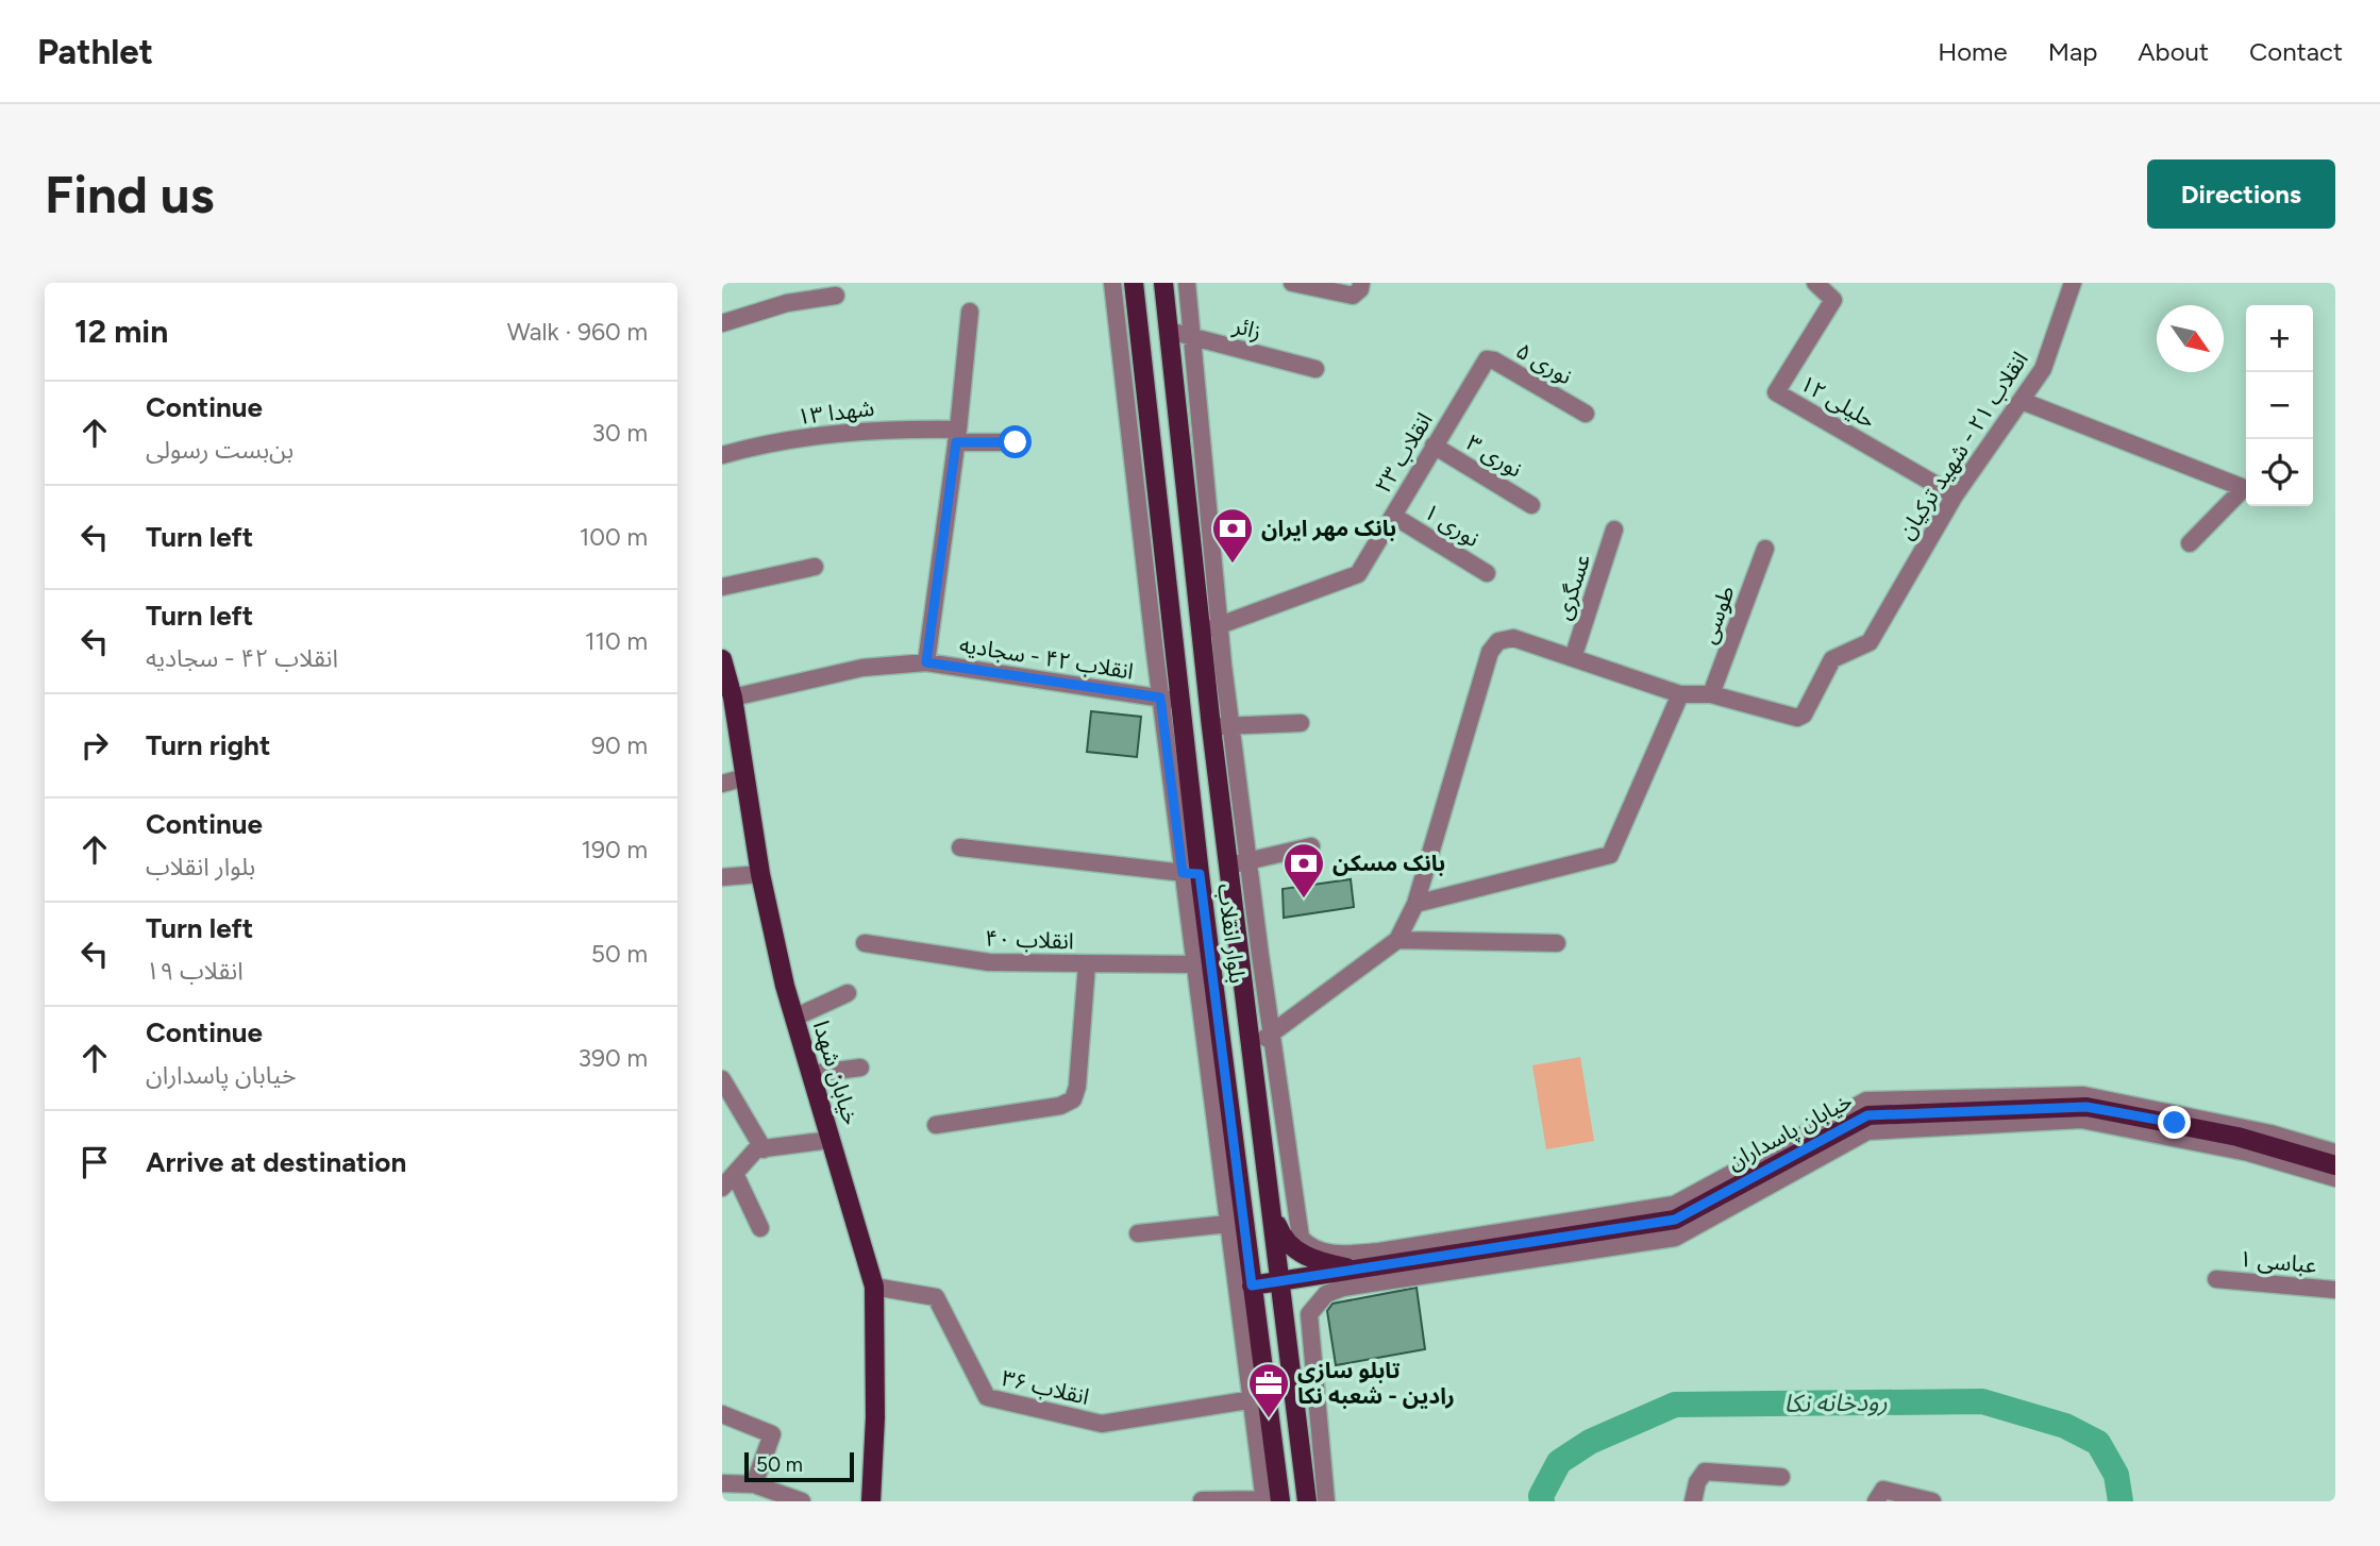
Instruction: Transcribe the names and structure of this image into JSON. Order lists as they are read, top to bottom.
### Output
{
  "streets": {
    "main road": ["بلوار انقلاب", "خیابان شهدا", "خیابان پاسداران"],
    "street": [
      "زائر",
      "نوری ۵",
      "حلیلی ۱۲",
      "شهدا ۱۳",
      "انقلاب ۲۱ - شهید ترکیان",
      "انقلاب ۲۳",
      "نوری ۳",
      "نوری ۱",
      "عسگری",
      "طوسی",
      "انقلاب ۴۲ - سجادیه",
      "انقلاب ۴۰",
      "عباسی ۱",
      "انقلاب ۳۶"
    ]
  },
  "crossings": [
    ["زائر", "بلوار انقلاب"],
    ["نوری ۵", "انقلاب ۲۳"],
    ["حلیلی ۱۲", "انقلاب ۲۱ - شهید ترکیان"],
    ["انقلاب ۲۱ - شهید ترکیان", "عسگری"],
    ["انقلاب ۲۱ - شهید ترکیان", "طوسی"],
    ["انقلاب ۲۳", "نوری ۳"],
    ["انقلاب ۲۳", "نوری ۱"],
    ["انقلاب ۲۳", "بلوار انقلاب"],
    ["انقلاب ۴۲ - سجادیه", "بلوار انقلاب"],
    ["انقلاب ۴۲ - سجادیه", "خیابان شهدا"],
    ["بلوار انقلاب", "خیابان پاسداران"],
    ["بلوار انقلاب", "انقلاب ۳۶"],
    ["خیابان شهدا", "انقلاب ۳۶"]
  ],
  "water": ["رودخانه نکا"],
  "places": {
    "bank": ["بانک مهر ایران", "بانک مسکن"],
    "office": ["تابلو سازی رادین - شعبه نکا"]
  },
  "scale_bar": "50 m",
  "north": "bottom right",
  "page": {
    "header": "Pathlet",
    "nav": [
      "Home",
      "Map",
      "About",
      "Contact"
    ],
    "buttons": "Directions",
    "title": "Find us",
    "heading": ["12 min", "Walk · 960 m"],
    "map_buttons": ["+", "−"],
    "list": [
      ["Continue", "بن‌بست رسولی", "30 m"],
      ["Turn left", "100 m"],
      ["Turn left", "انقلاب ۴۲ - سجادیه", "110 m"],
      ["Turn right", "90 m"],
      ["Continue", "بلوار انقلاب", "190 m"],
      ["Turn left", "انقلاب ۱۹", "50 m"],
      ["Continue", "خیابان پاسداران", "390 m"],
      "Arrive at destination"
    ],
    "scale": "50 m"
  }
}
